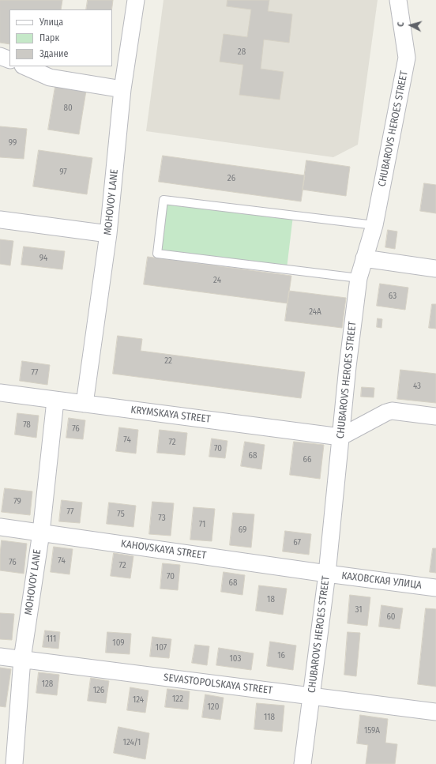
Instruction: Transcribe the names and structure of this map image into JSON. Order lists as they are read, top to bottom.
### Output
{
  "streets": {
    "street": [
      "CHUBAROVS HEROES STREET",
      "MOHOVOY LANE",
      "KRYMSKAYA STREET",
      "KAHOVSKAYA STREET",
      "КАХОВСКАЯ УЛИЦА",
      "SEVASTOPOLSKAYA STREET"
    ]
  },
  "crossings": [
    ["CHUBAROVS HEROES STREET", "KRYMSKAYA STREET"],
    ["CHUBAROVS HEROES STREET", "KAHOVSKAYA STREET"],
    ["CHUBAROVS HEROES STREET", "КАХОВСКАЯ УЛИЦА"],
    ["CHUBAROVS HEROES STREET", "SEVASTOPOLSKAYA STREET"],
    ["MOHOVOY LANE", "KRYMSKAYA STREET"],
    ["MOHOVOY LANE", "KAHOVSKAYA STREET"],
    ["MOHOVOY LANE", "SEVASTOPOLSKAYA STREET"],
    ["KAHOVSKAYA STREET", "КАХОВСКАЯ УЛИЦА"]
  ],
  "house_numbers": [
    "28",
    "80",
    "99",
    "97",
    "26",
    "94",
    "24",
    "63",
    "24А",
    "22",
    "77",
    "43",
    "78",
    "76",
    "74",
    "72",
    "70",
    "68",
    "66",
    "79",
    "77",
    "75",
    "73",
    "71",
    "69",
    "67",
    "74",
    "76",
    "72",
    "70",
    "68",
    "18",
    "31",
    "60",
    "111",
    "109",
    "107",
    "16",
    "103",
    "128",
    "126",
    "122",
    "124",
    "120",
    "118",
    "159А",
    "124/1"
  ],
  "legend": ["Улица", "Парк", "Здание"],
  "north": "left"
}
